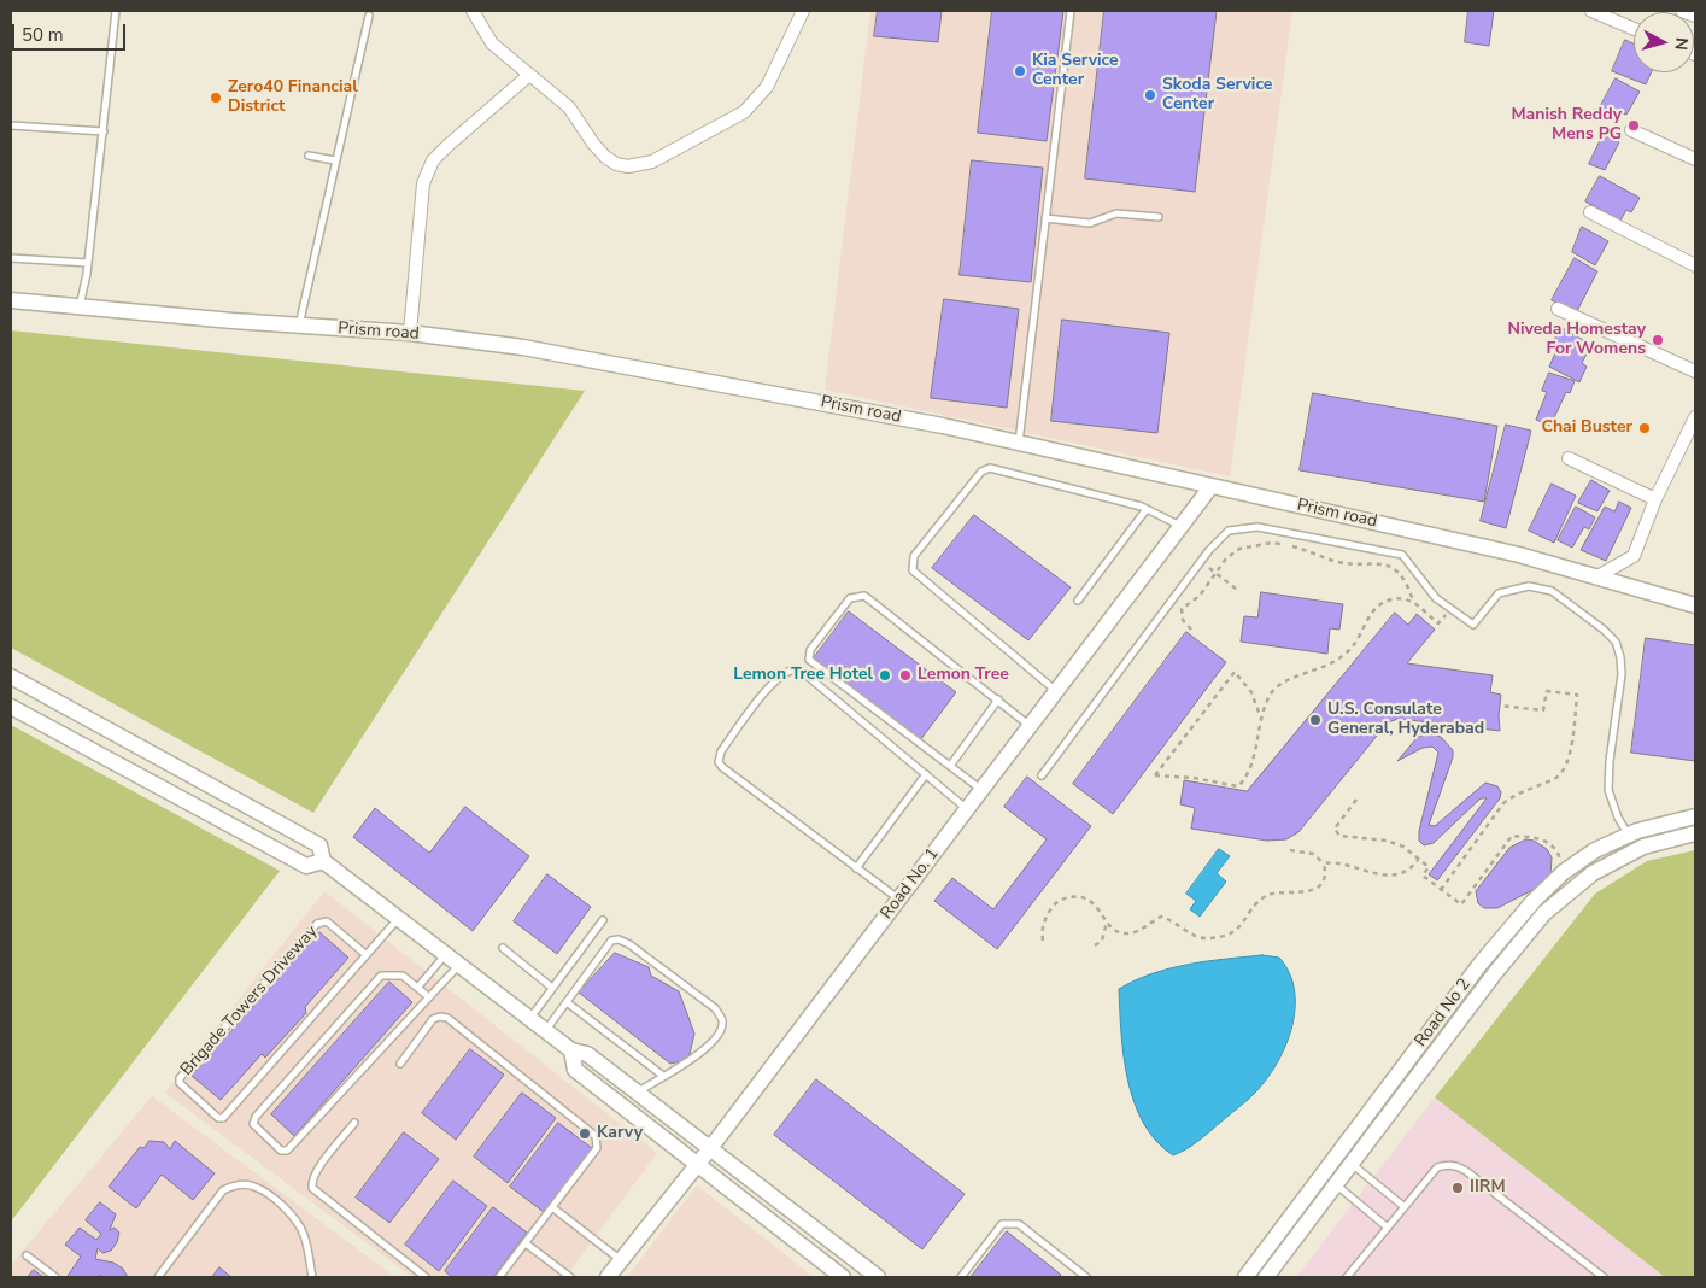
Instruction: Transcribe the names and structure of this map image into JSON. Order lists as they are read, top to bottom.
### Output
{
  "streets": {
    "street": ["Prism road", "Road No. 1", "Road No 2"],
    "lane": ["Brigade Towers Driveway"]
  },
  "crossings": [
    ["Prism road", "Road No. 1"]
  ],
  "places": [
    "Kia Service Center",
    "Skoda Service Center",
    "Zero40 Financial District",
    "Manish Reddy Mens PG",
    "Niveda Homestay For Womens",
    "Chai Buster",
    "Lemon Tree Hotel",
    "Lemon Tree",
    "U.S. Consulate General, Hyderabad",
    "Karvy",
    "IIRM"
  ],
  "scale_bar": "50 m",
  "north": "right"
}
